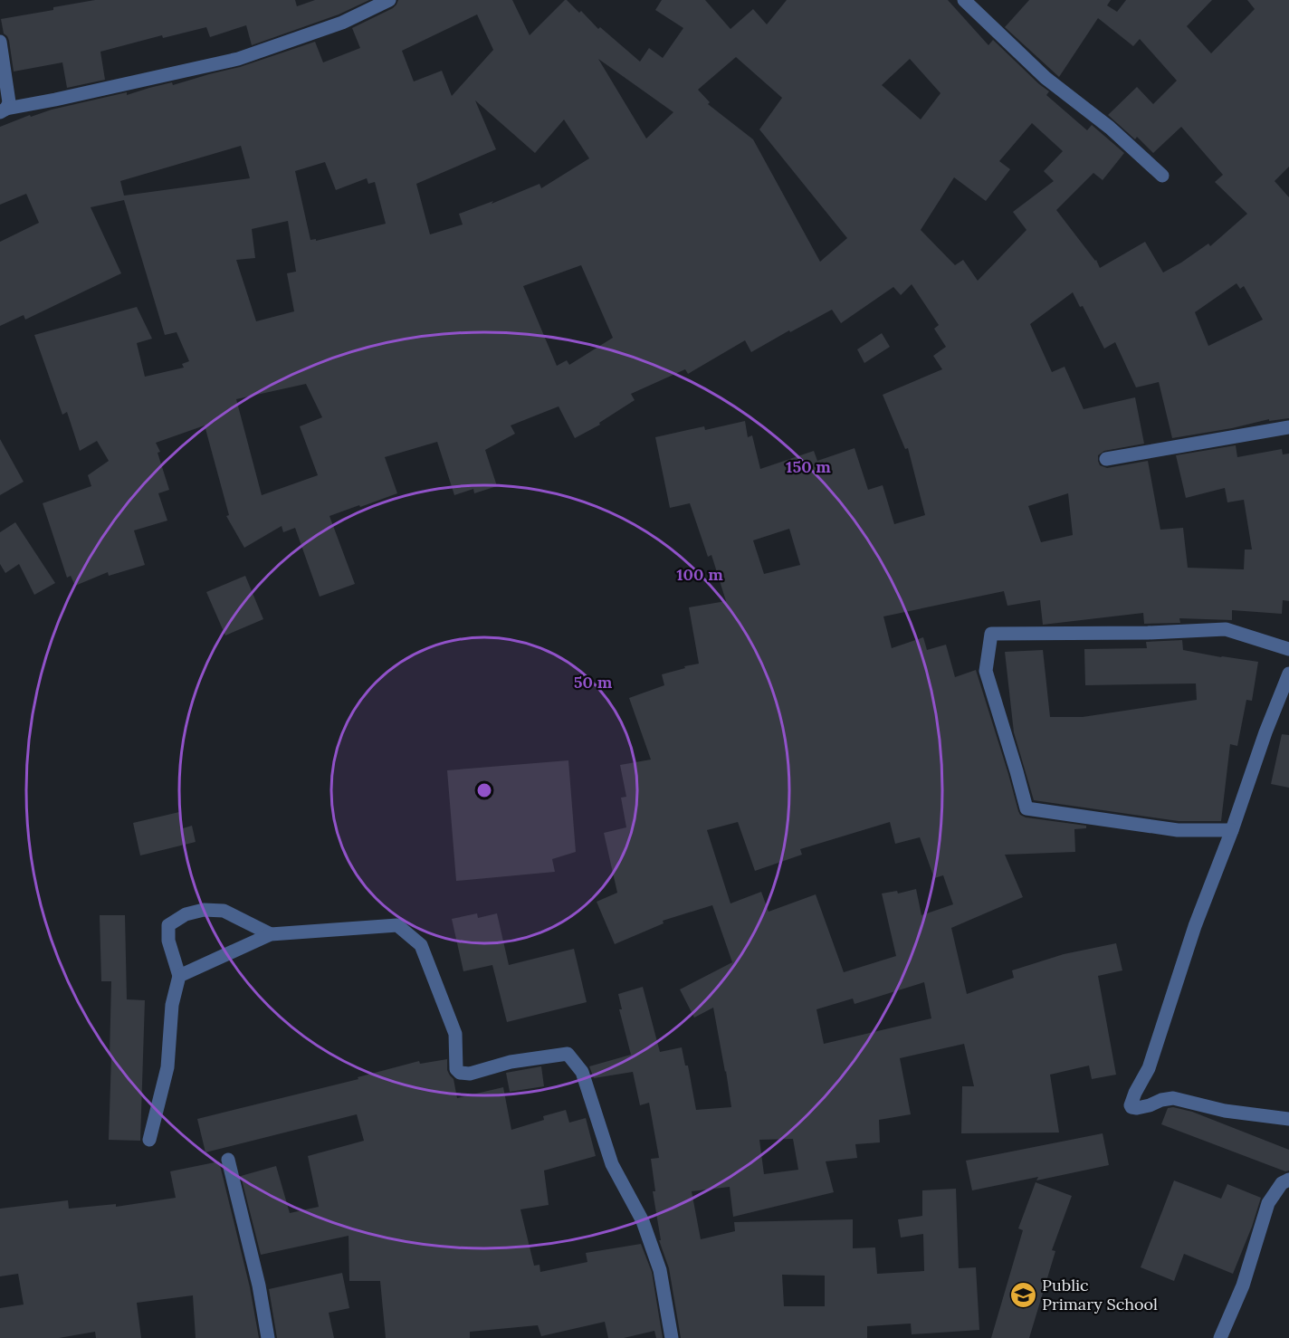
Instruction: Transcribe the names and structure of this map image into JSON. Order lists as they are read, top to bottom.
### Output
{
  "places": {
    "school or university": ["Public Primary School"]
  },
  "rings": ["150 m", "100 m", "50 m"]
}
